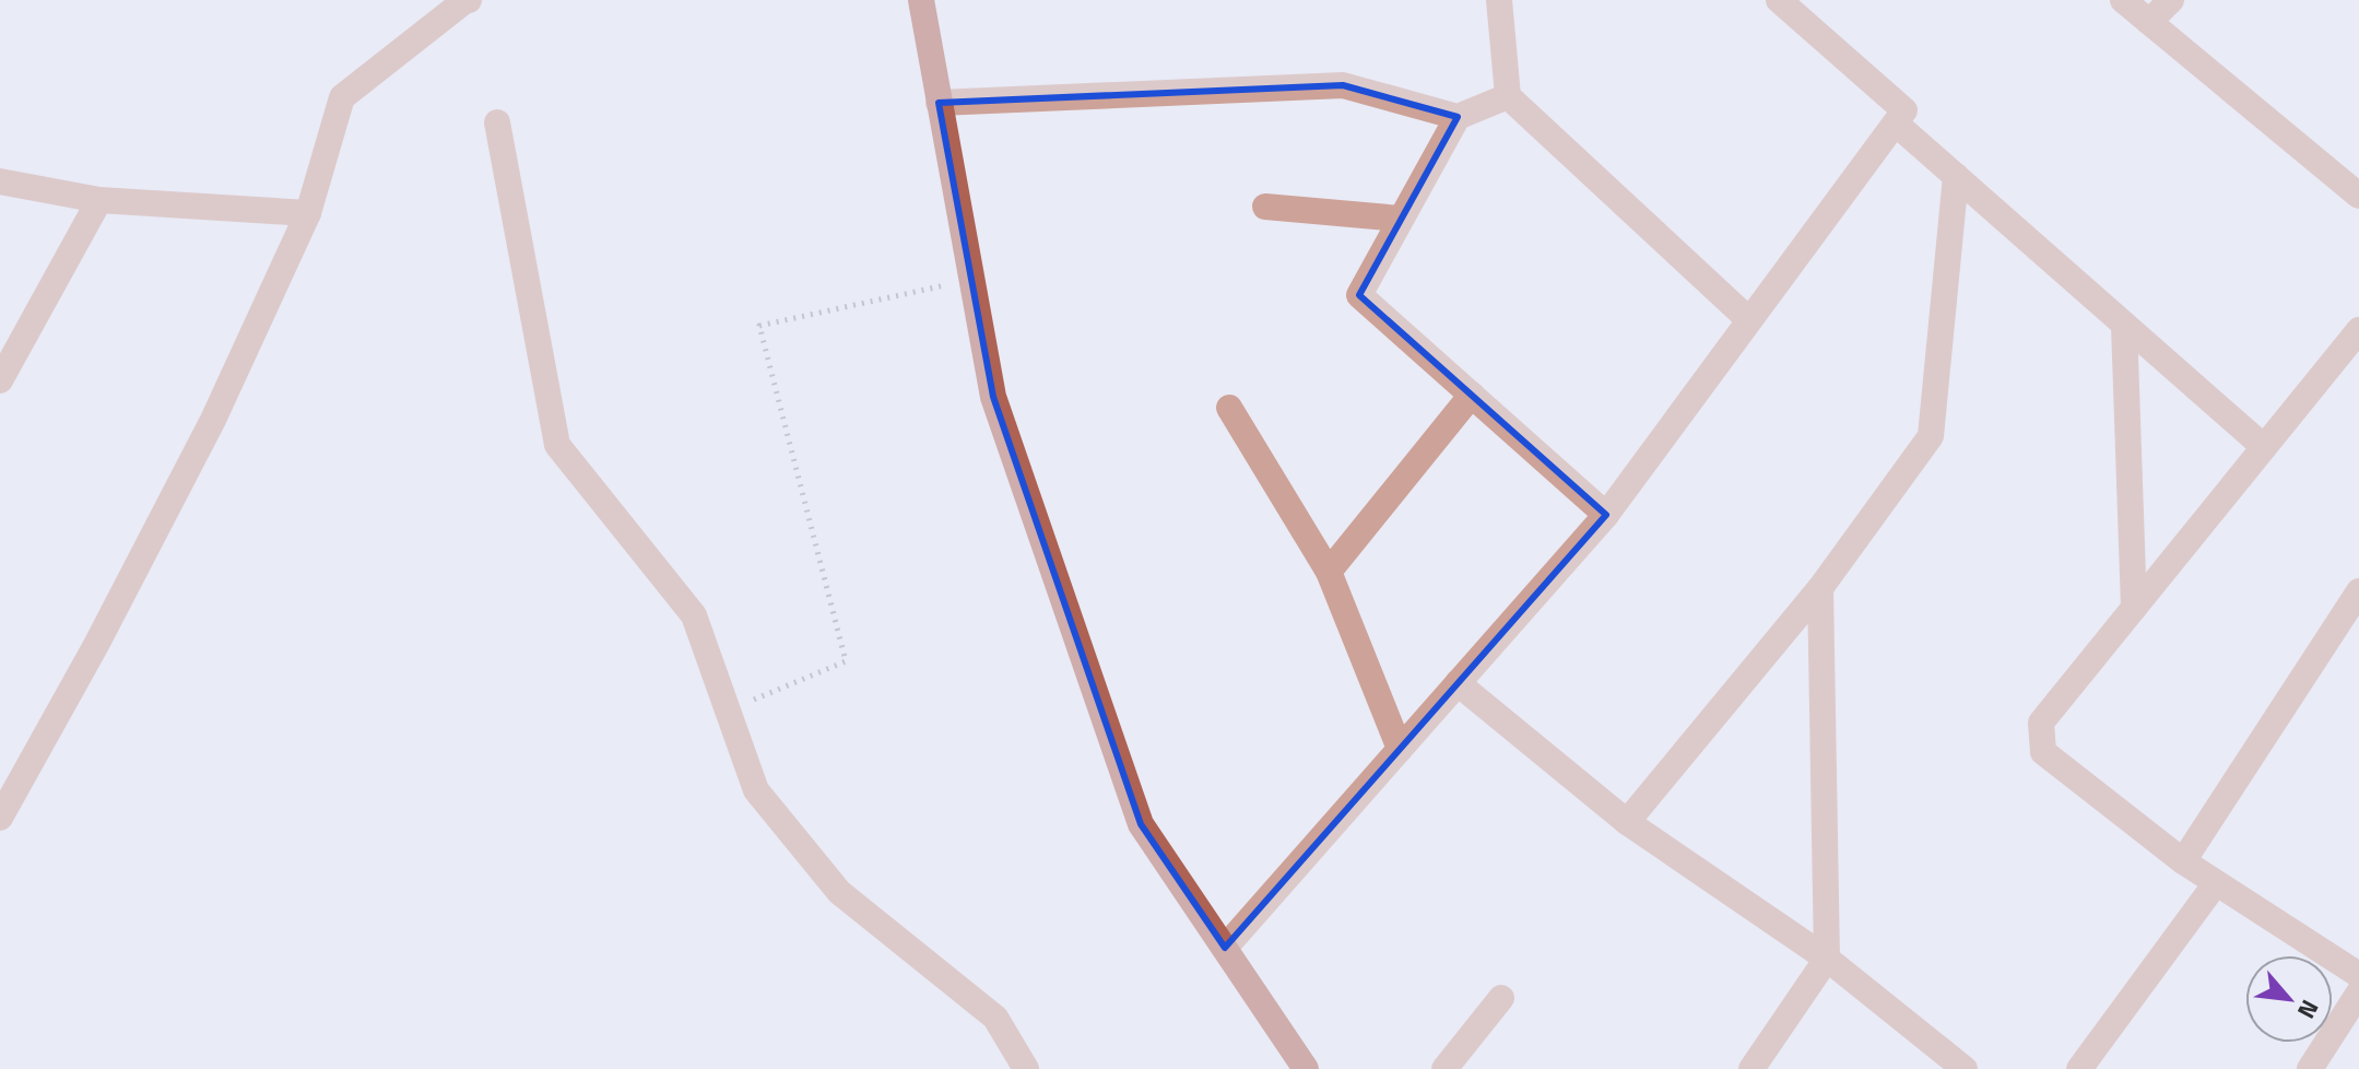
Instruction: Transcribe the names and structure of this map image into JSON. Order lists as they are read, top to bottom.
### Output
{
  "north": "bottom right"
}
